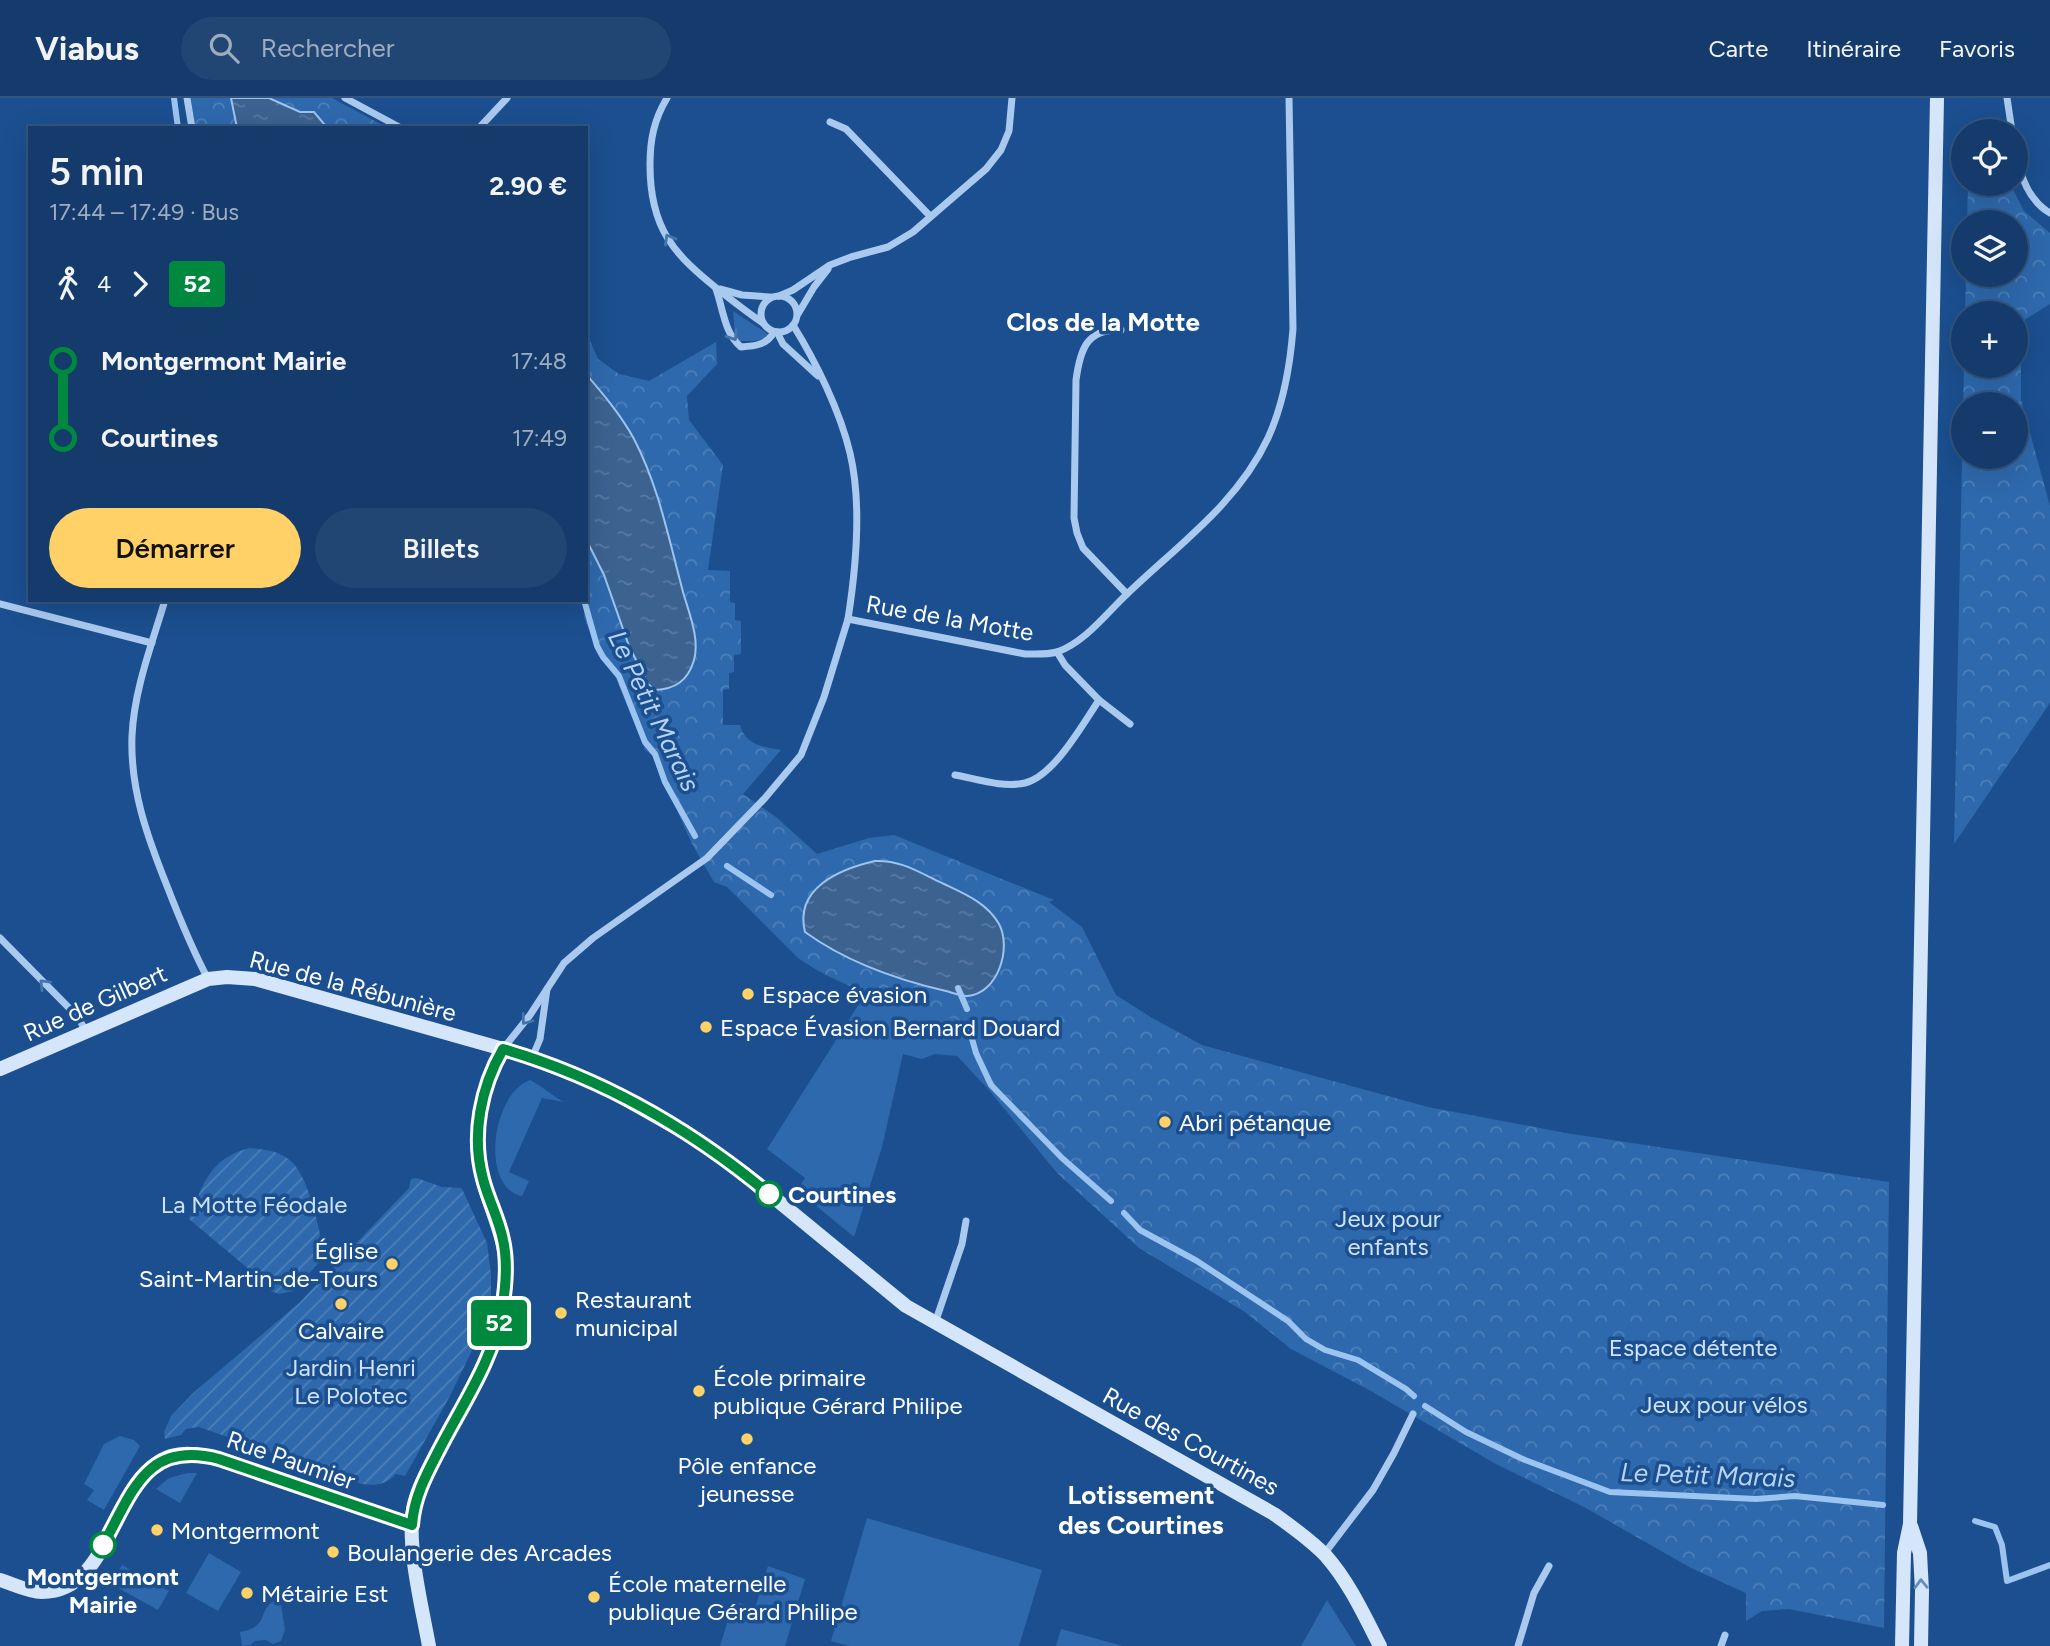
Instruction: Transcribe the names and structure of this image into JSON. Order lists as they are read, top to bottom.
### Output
{
  "streets": {
    "street": [
      "Rue de la Motte",
      "Rue de la Rébunière",
      "Rue de Gilbert",
      "Rue des Courtines",
      "Rue Paumier"
    ]
  },
  "crossings": [
    ["Rue de la Motte", "Rue de la Rébunière"],
    ["Rue de la Motte", "Rue des Courtines"],
    ["Rue de la Rébunière", "Rue de Gilbert"],
    ["Rue de la Rébunière", "Rue des Courtines"]
  ],
  "districts": ["Clos de la Motte", "Lotissement des Courtines"],
  "water": ["Le Petit Marais"],
  "parks": [
    "La Motte Féodale",
    "Jeux pour enfants",
    "Espace détente",
    "Jardin Henri Le Polotec",
    "Jeux pour vélos"
  ],
  "places": [
    "Espace évasion",
    "Espace Évasion Bernard Douard",
    "Abri pétanque",
    "Courtines",
    "Église Saint-Martin-de-Tours",
    "Calvaire",
    "Restaurant municipal",
    "École primaire publique Gérard Philipe",
    "Pôle enfance jeunesse",
    "Montgermont",
    "Montgermont Mairie",
    "Boulangerie des Arcades",
    "Métairie Est",
    "École maternelle publique Gérard Philipe"
  ],
  "lines": ["bus line 52"],
  "page": {
    "header": "Viabus",
    "search": "Rechercher",
    "nav": ["Carte", "Itinéraire", "Favoris"],
    "on_map": "52",
    "map_buttons": ["+", "−"],
    "heading": ["5 min", "17:44 – 17:49 · Bus", "2.90 €"],
    "legs": ["4", "52"],
    "list": [
      {
        "name": "Montgermont Mairie",
        "value": "17:48"
      },
      {
        "name": "Courtines",
        "value": "17:49"
      }
    ],
    "buttons": ["Démarrer", "Billets"]
  }
}
